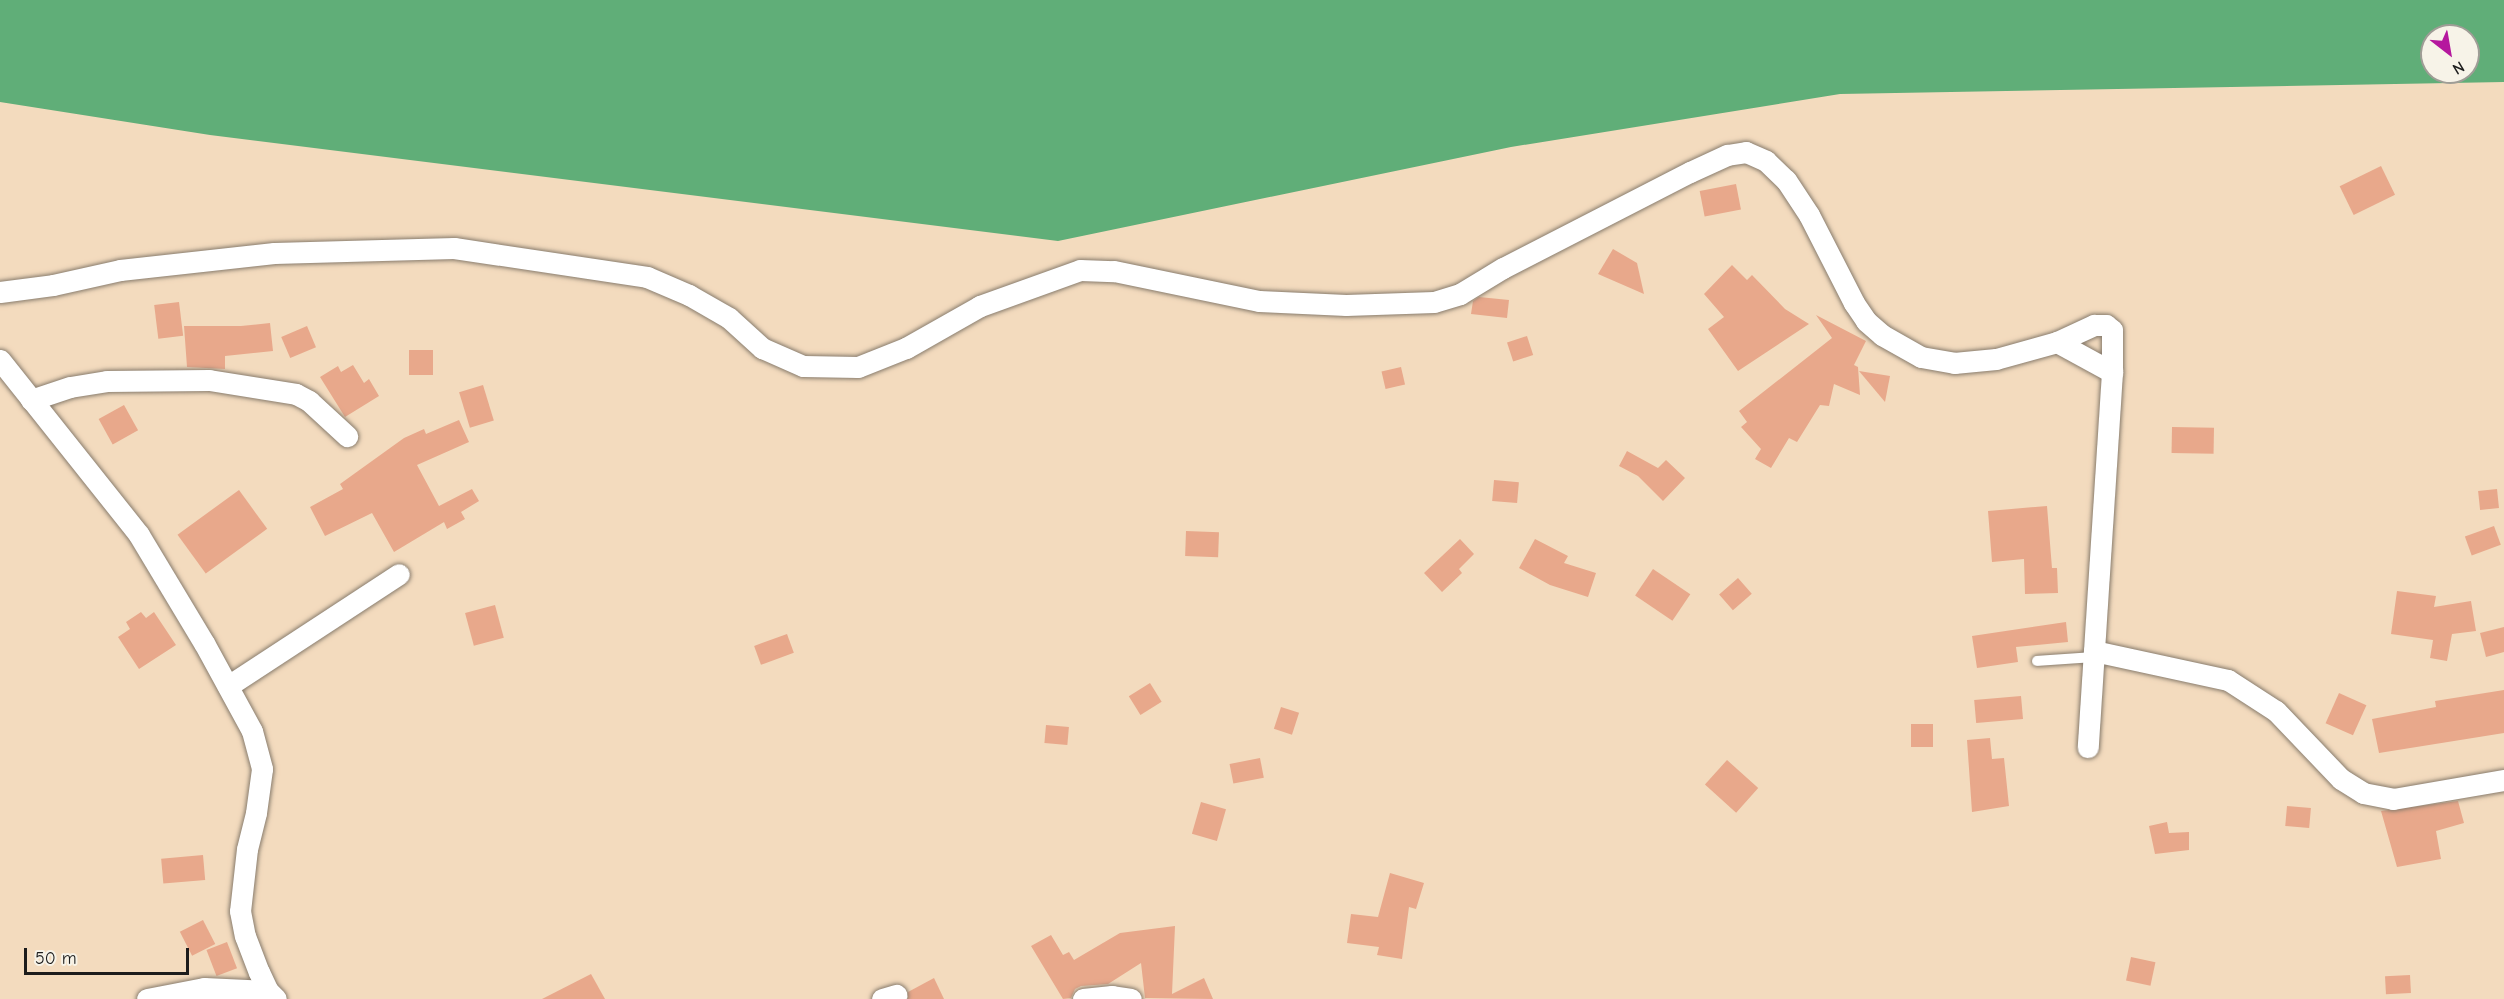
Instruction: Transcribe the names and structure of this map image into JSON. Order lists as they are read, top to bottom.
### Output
{
  "scale_bar": "50 m",
  "north": "bottom right"
}
